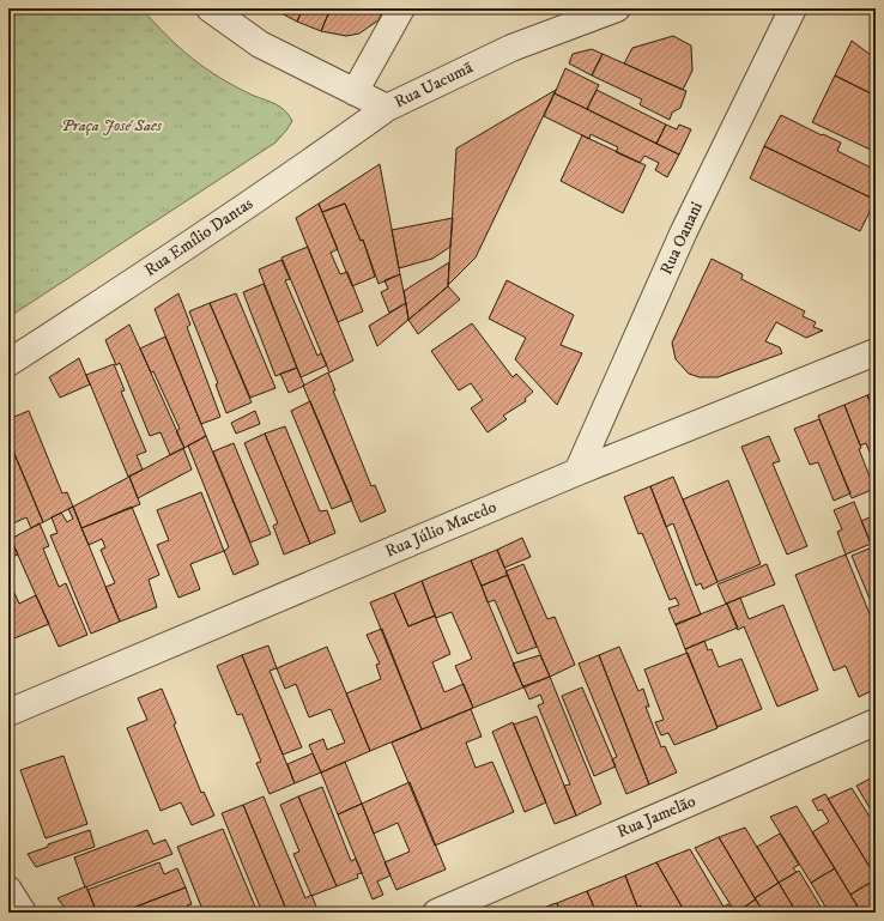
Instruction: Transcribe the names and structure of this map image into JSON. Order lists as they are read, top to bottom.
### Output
{
  "streets": {
    "street": [
      "Rua Uacumã",
      "Rua Emílio Dantas",
      "Rua Oanani",
      "Rua Júlio Macedo",
      "Rua Jamelão"
    ]
  },
  "crossings": [
    ["Rua Uacumã", "Rua Emílio Dantas"],
    ["Rua Oanani", "Rua Júlio Macedo"]
  ],
  "parks": ["Praça José Saes"]
}
